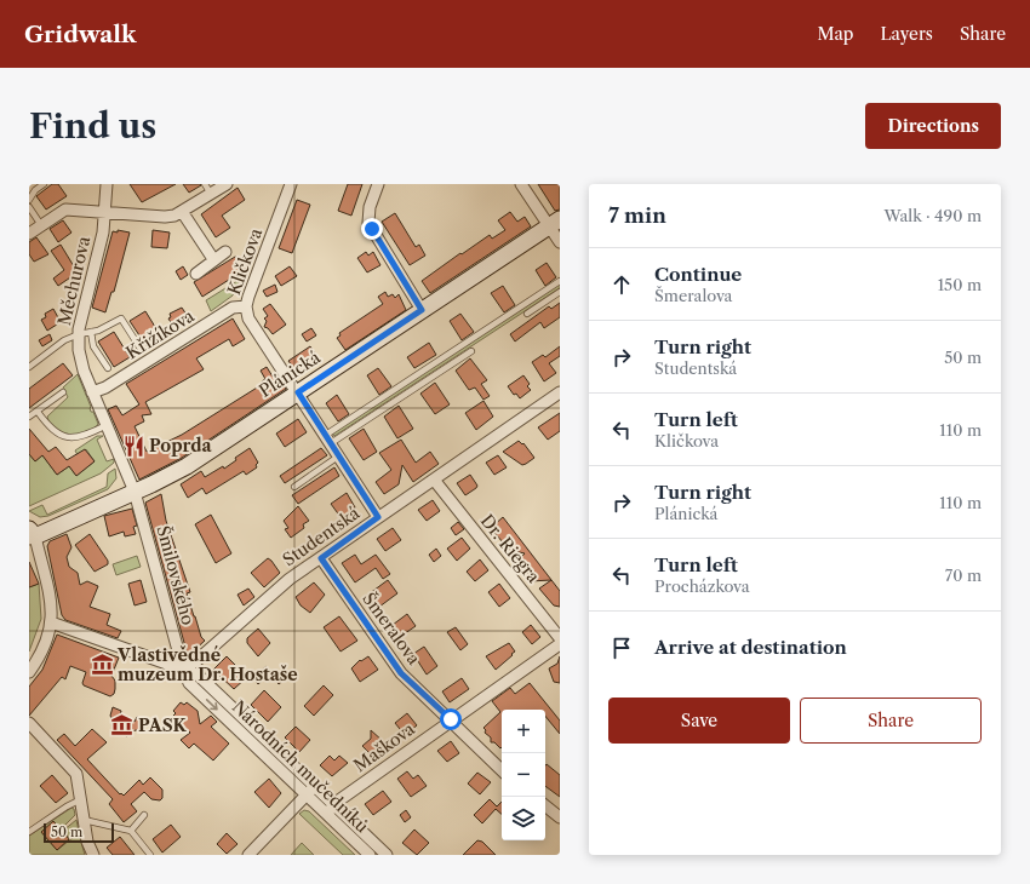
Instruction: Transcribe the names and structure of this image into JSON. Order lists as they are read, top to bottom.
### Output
{
  "streets": {
    "main road": ["Plánická"],
    "street": [
      "Kličkova",
      "Měchurova",
      "Křižíkova",
      "Studentská",
      "Dr. Riegra",
      "Šmilovského",
      "Šmeralova",
      "Maškova",
      "Národních mučedníků"
    ]
  },
  "crossings": [
    ["Kličkova", "Křižíkova"],
    ["Kličkova", "Plánická"],
    ["Kličkova", "Studentská"],
    ["Měchurova", "Křižíkova"],
    ["Měchurova", "Plánická"],
    ["Měchurova", "Šmilovského"],
    ["Plánická", "Šmilovského"],
    ["Studentská", "Dr. Riegra"],
    ["Studentská", "Šmilovského"],
    ["Studentská", "Šmeralova"],
    ["Studentská", "Národních mučedníků"],
    ["Šmilovského", "Národních mučedníků"],
    ["Šmeralova", "Maškova"],
    ["Maškova", "Národních mučedníků"]
  ],
  "places": {
    "restaurant": ["Poprda"],
    "museum": ["Vlastivědné muzeum Dr. Hostaše", "PASK"]
  },
  "scale_bar": "50 m",
  "page": {
    "header": "Gridwalk",
    "nav": ["Map", "Layers", "Share"],
    "buttons": [
      "Directions",
      ["Save", "Share"]
    ],
    "title": "Find us",
    "heading": ["7 min", "Walk · 490 m"],
    "list": [
      ["Continue", "Šmeralova", "150 m"],
      ["Turn right", "Studentská", "50 m"],
      ["Turn left", "Kličkova", "110 m"],
      ["Turn right", "Plánická", "110 m"],
      ["Turn left", "Procházkova", "70 m"],
      "Arrive at destination"
    ],
    "map_buttons": ["+", "−"],
    "scale": "50 m"
  }
}
